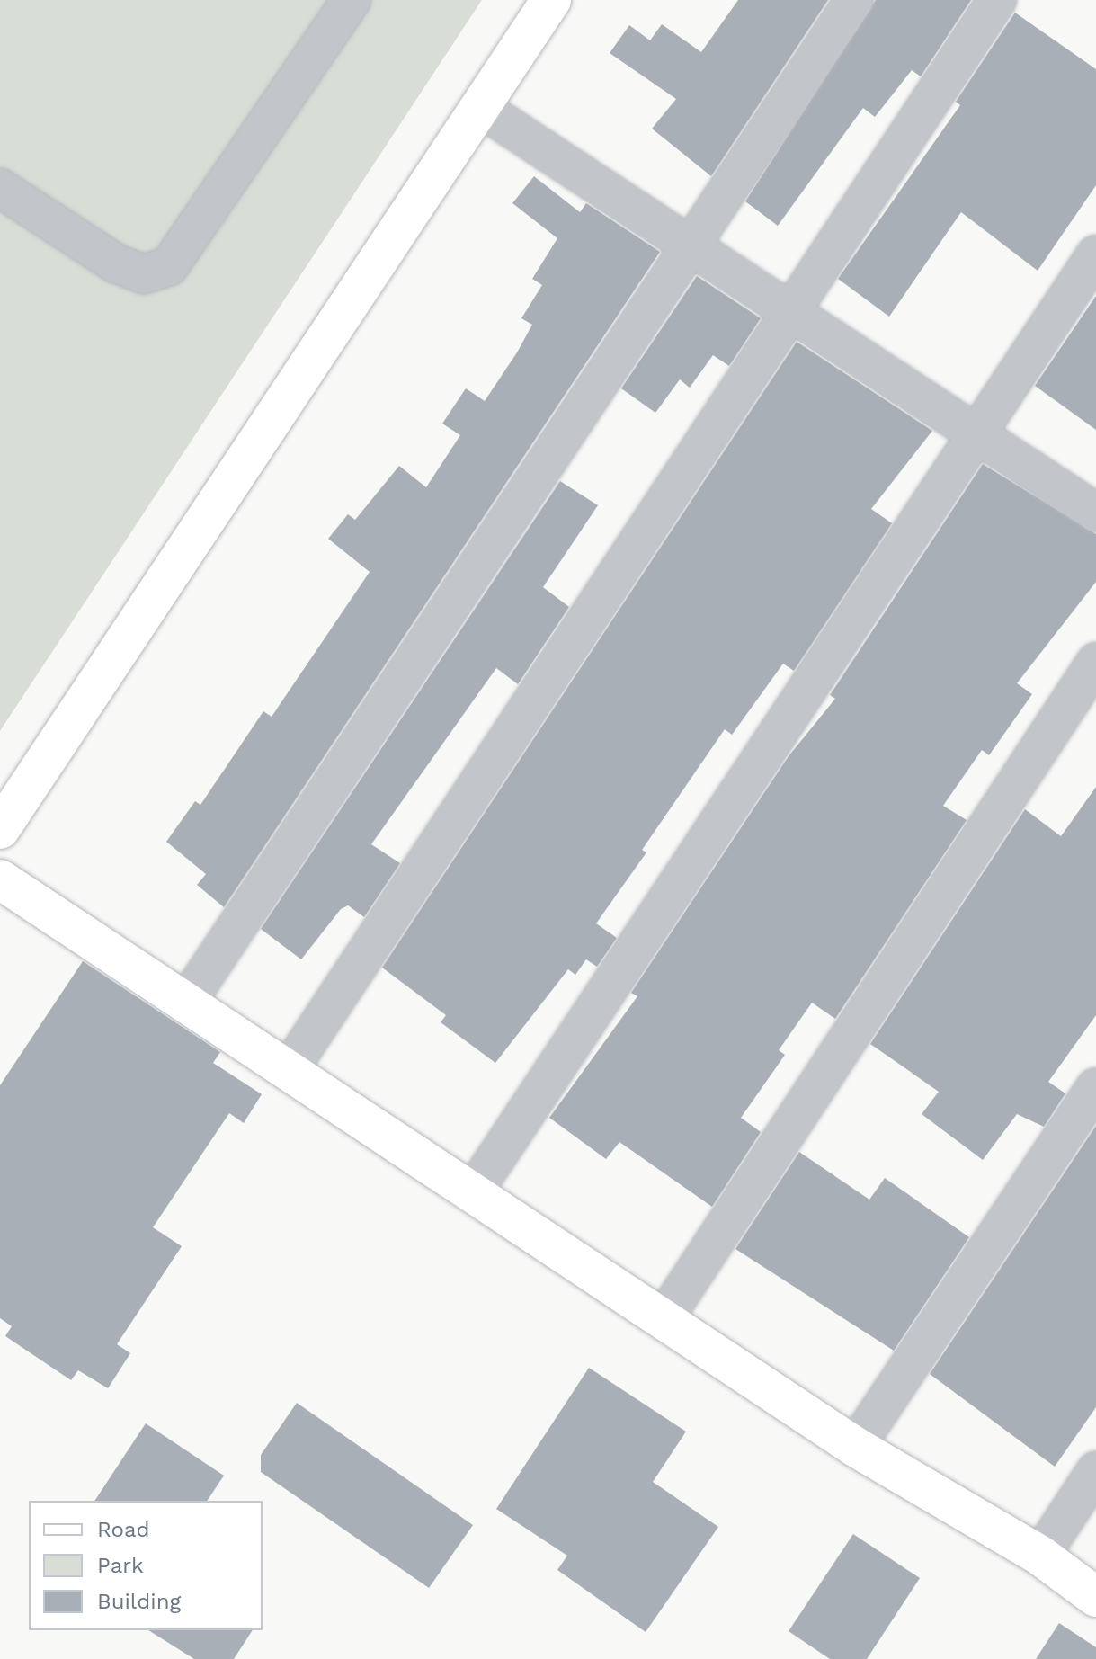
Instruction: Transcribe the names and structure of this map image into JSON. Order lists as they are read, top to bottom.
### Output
{
  "legend": ["Road", "Park", "Building"]
}
